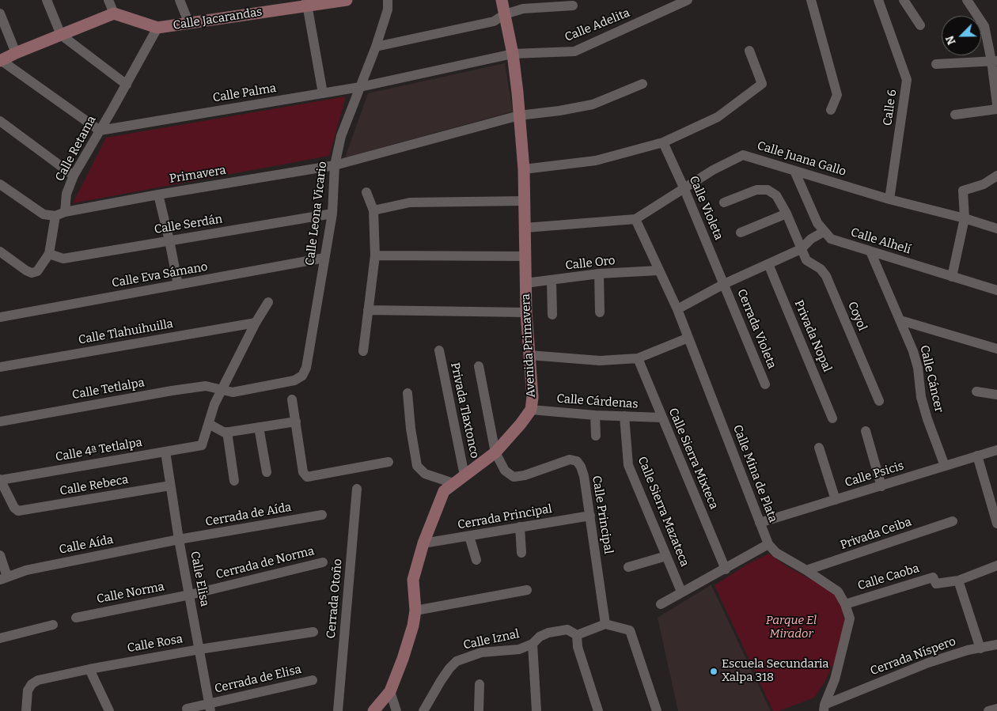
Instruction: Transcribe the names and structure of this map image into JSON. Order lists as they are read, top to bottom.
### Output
{
  "streets": {
    "street": [
      "Calle Jacarandas",
      "Calle Adelita",
      "Calle Palma",
      "Calle 6",
      "Calle Retama",
      "Calle Juana Gallo",
      "Primavera",
      "Calle Violeta",
      "Calle Leona Vicario",
      "Calle Serdán",
      "Calle Alhelí",
      "Calle Oro",
      "Calle Eva Sámano",
      "Coyol",
      "Cerrada Violeta",
      "Calle Tlahuihuilla",
      "Privada Nopal",
      "Avenida Primavera",
      "Calle Cáncer",
      "Calle Tetlalpa",
      "Calle Cárdenas",
      "Privada Tlaxtonco",
      "Calle 4ª Tetlalpa",
      "Calle Sierra Mixteca",
      "Calle Mina de Plata",
      "Calle Psicis",
      "Calle Rebeca",
      "Calle Sierra Mazateca",
      "Cerrada de Aída",
      "Calle Principal",
      "Cerrada Principal",
      "Privada Ceiba",
      "Calle Aída",
      "Cerrada de Norma",
      "Calle Caoba",
      "Calle Elisa",
      "Calle Norma",
      "Cerrada Otoño",
      "Calle Iznal",
      "Calle Rosa",
      "Cerrada Níspero",
      "Cerrada de Elisa"
    ]
  },
  "crossings": [
    ["Calle Jacarandas", "Calle Retama"],
    ["Calle Adelita", "Calle Palma"],
    ["Calle Adelita", "Avenida Primavera"],
    ["Calle Palma", "Calle Retama"],
    ["Calle Palma", "Calle Leona Vicario"],
    ["Calle Palma", "Avenida Primavera"],
    ["Calle 6", "Calle Juana Gallo"],
    ["Calle Retama", "Primavera"],
    ["Calle Juana Gallo", "Calle Violeta"],
    ["Calle Juana Gallo", "Calle Alhelí"],
    ["Calle Juana Gallo", "Avenida Primavera"],
    ["Calle Juana Gallo", "Calle Mina de Plata"],
    ["Primavera", "Calle Leona Vicario"],
    ["Primavera", "Avenida Primavera"],
    ["Calle Violeta", "Cerrada Violeta"],
    ["Calle Leona Vicario", "Calle Serdán"],
    ["Calle Leona Vicario", "Calle Eva Sámano"],
    ["Calle Leona Vicario", "Calle Tetlalpa"],
    ["Calle Alhelí", "Calle Cáncer"],
    ["Calle Oro", "Avenida Primavera"],
    ["Calle Oro", "Calle Mina de Plata"],
    ["Avenida Primavera", "Calle Cárdenas"],
    ["Avenida Primavera", "Privada Tlaxtonco"],
    ["Avenida Primavera", "Calle Principal"],
    ["Avenida Primavera", "Cerrada Principal"],
    ["Calle Cáncer", "Calle Psicis"],
    ["Calle Cárdenas", "Calle Sierra Mixteca"],
    ["Calle Cárdenas", "Calle Sierra Mazateca"],
    ["Calle 4ª Tetlalpa", "Calle Rebeca"],
    ["Calle 4ª Tetlalpa", "Calle Elisa"],
    ["Calle Mina de Plata", "Calle Psicis"],
    ["Calle Mina de Plata", "Privada Ceiba"],
    ["Calle Mina de Plata", "Calle Caoba"],
    ["Calle Mina de Plata", "Cerrada Níspero"],
    ["Calle Rebeca", "Calle Elisa"],
    ["Cerrada de Aída", "Calle Aída"],
    ["Cerrada de Aída", "Calle Elisa"],
    ["Calle Principal", "Cerrada Principal"],
    ["Calle Aída", "Calle Elisa"],
    ["Cerrada de Norma", "Calle Elisa"],
    ["Cerrada de Norma", "Calle Norma"],
    ["Calle Elisa", "Calle Norma"],
    ["Calle Elisa", "Calle Rosa"],
    ["Calle Elisa", "Cerrada de Elisa"]
  ],
  "parks": ["Parque El Mirador"],
  "places": ["Escuela Secundaria Xalpa 318"],
  "north": "bottom left"
}
